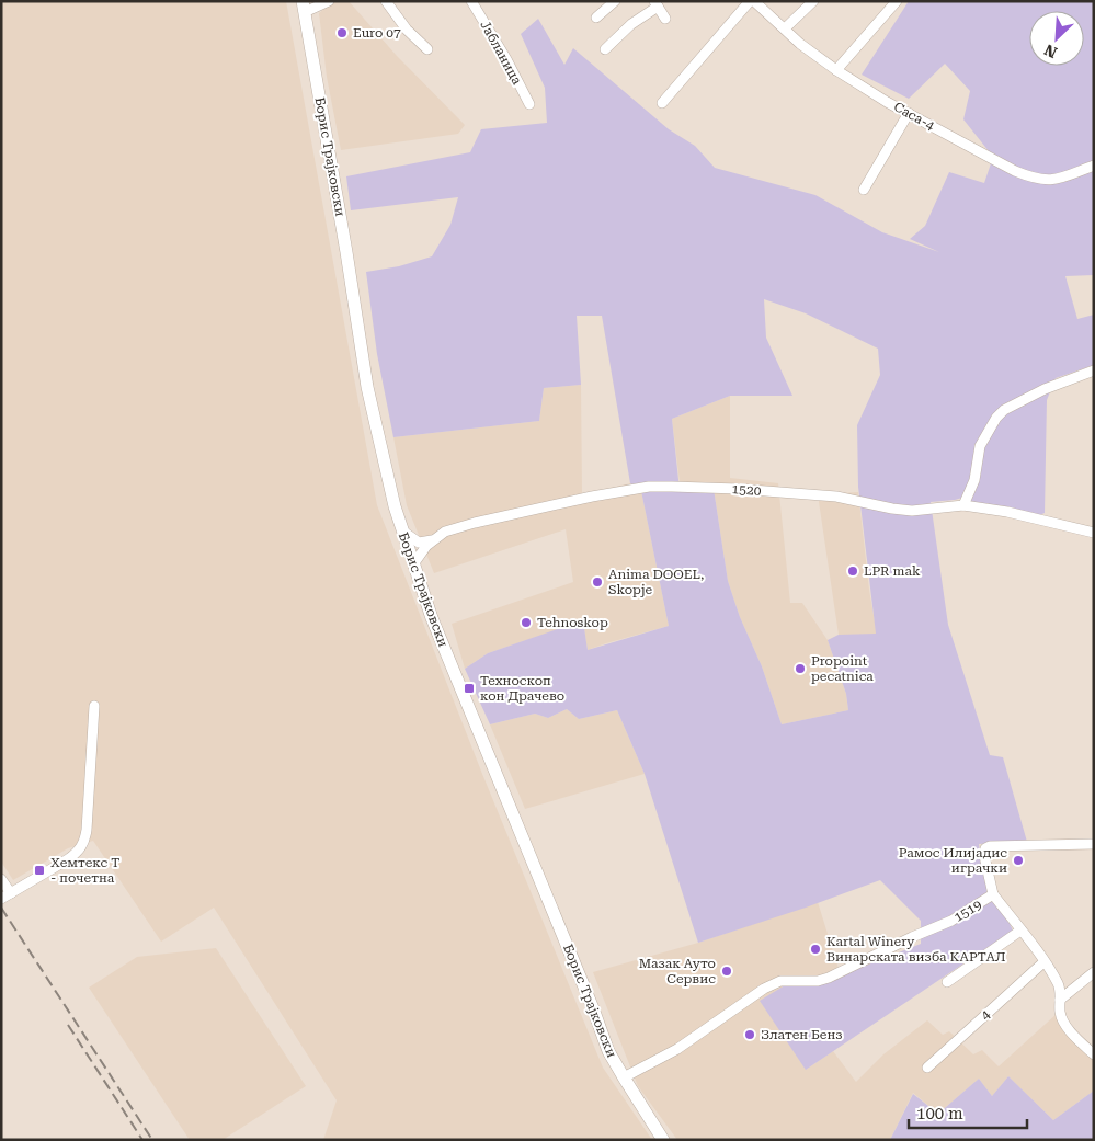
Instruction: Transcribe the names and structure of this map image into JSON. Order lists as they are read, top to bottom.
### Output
{
  "streets": {
    "main road": ["Борис Трајковски"],
    "street": [
      "Јабланица",
      "Саса-4",
      "1520",
      "1519",
      "4"
    ]
  },
  "crossings": [
    ["Борис Трајковски", "1520"],
    ["Борис Трајковски", "1519"],
    ["1519", "4"]
  ],
  "places": {
    "other": [
      "Euro 07",
      "LPR mak",
      "Anima DOOEL, Skopje",
      "Tehnoskop",
      "Propoint pecatnica",
      "Рамос Илијадис играчки",
      "Kartal Winery Винарската визба КАРТАЛ",
      "Мазак Ауто Сервис",
      "Златен Бенз"
    ],
    "transit": ["Техноскоп кон Драчево", "Хемтекс Т - почетна"]
  },
  "scale_bar": "100 m",
  "north": "bottom left"
}
